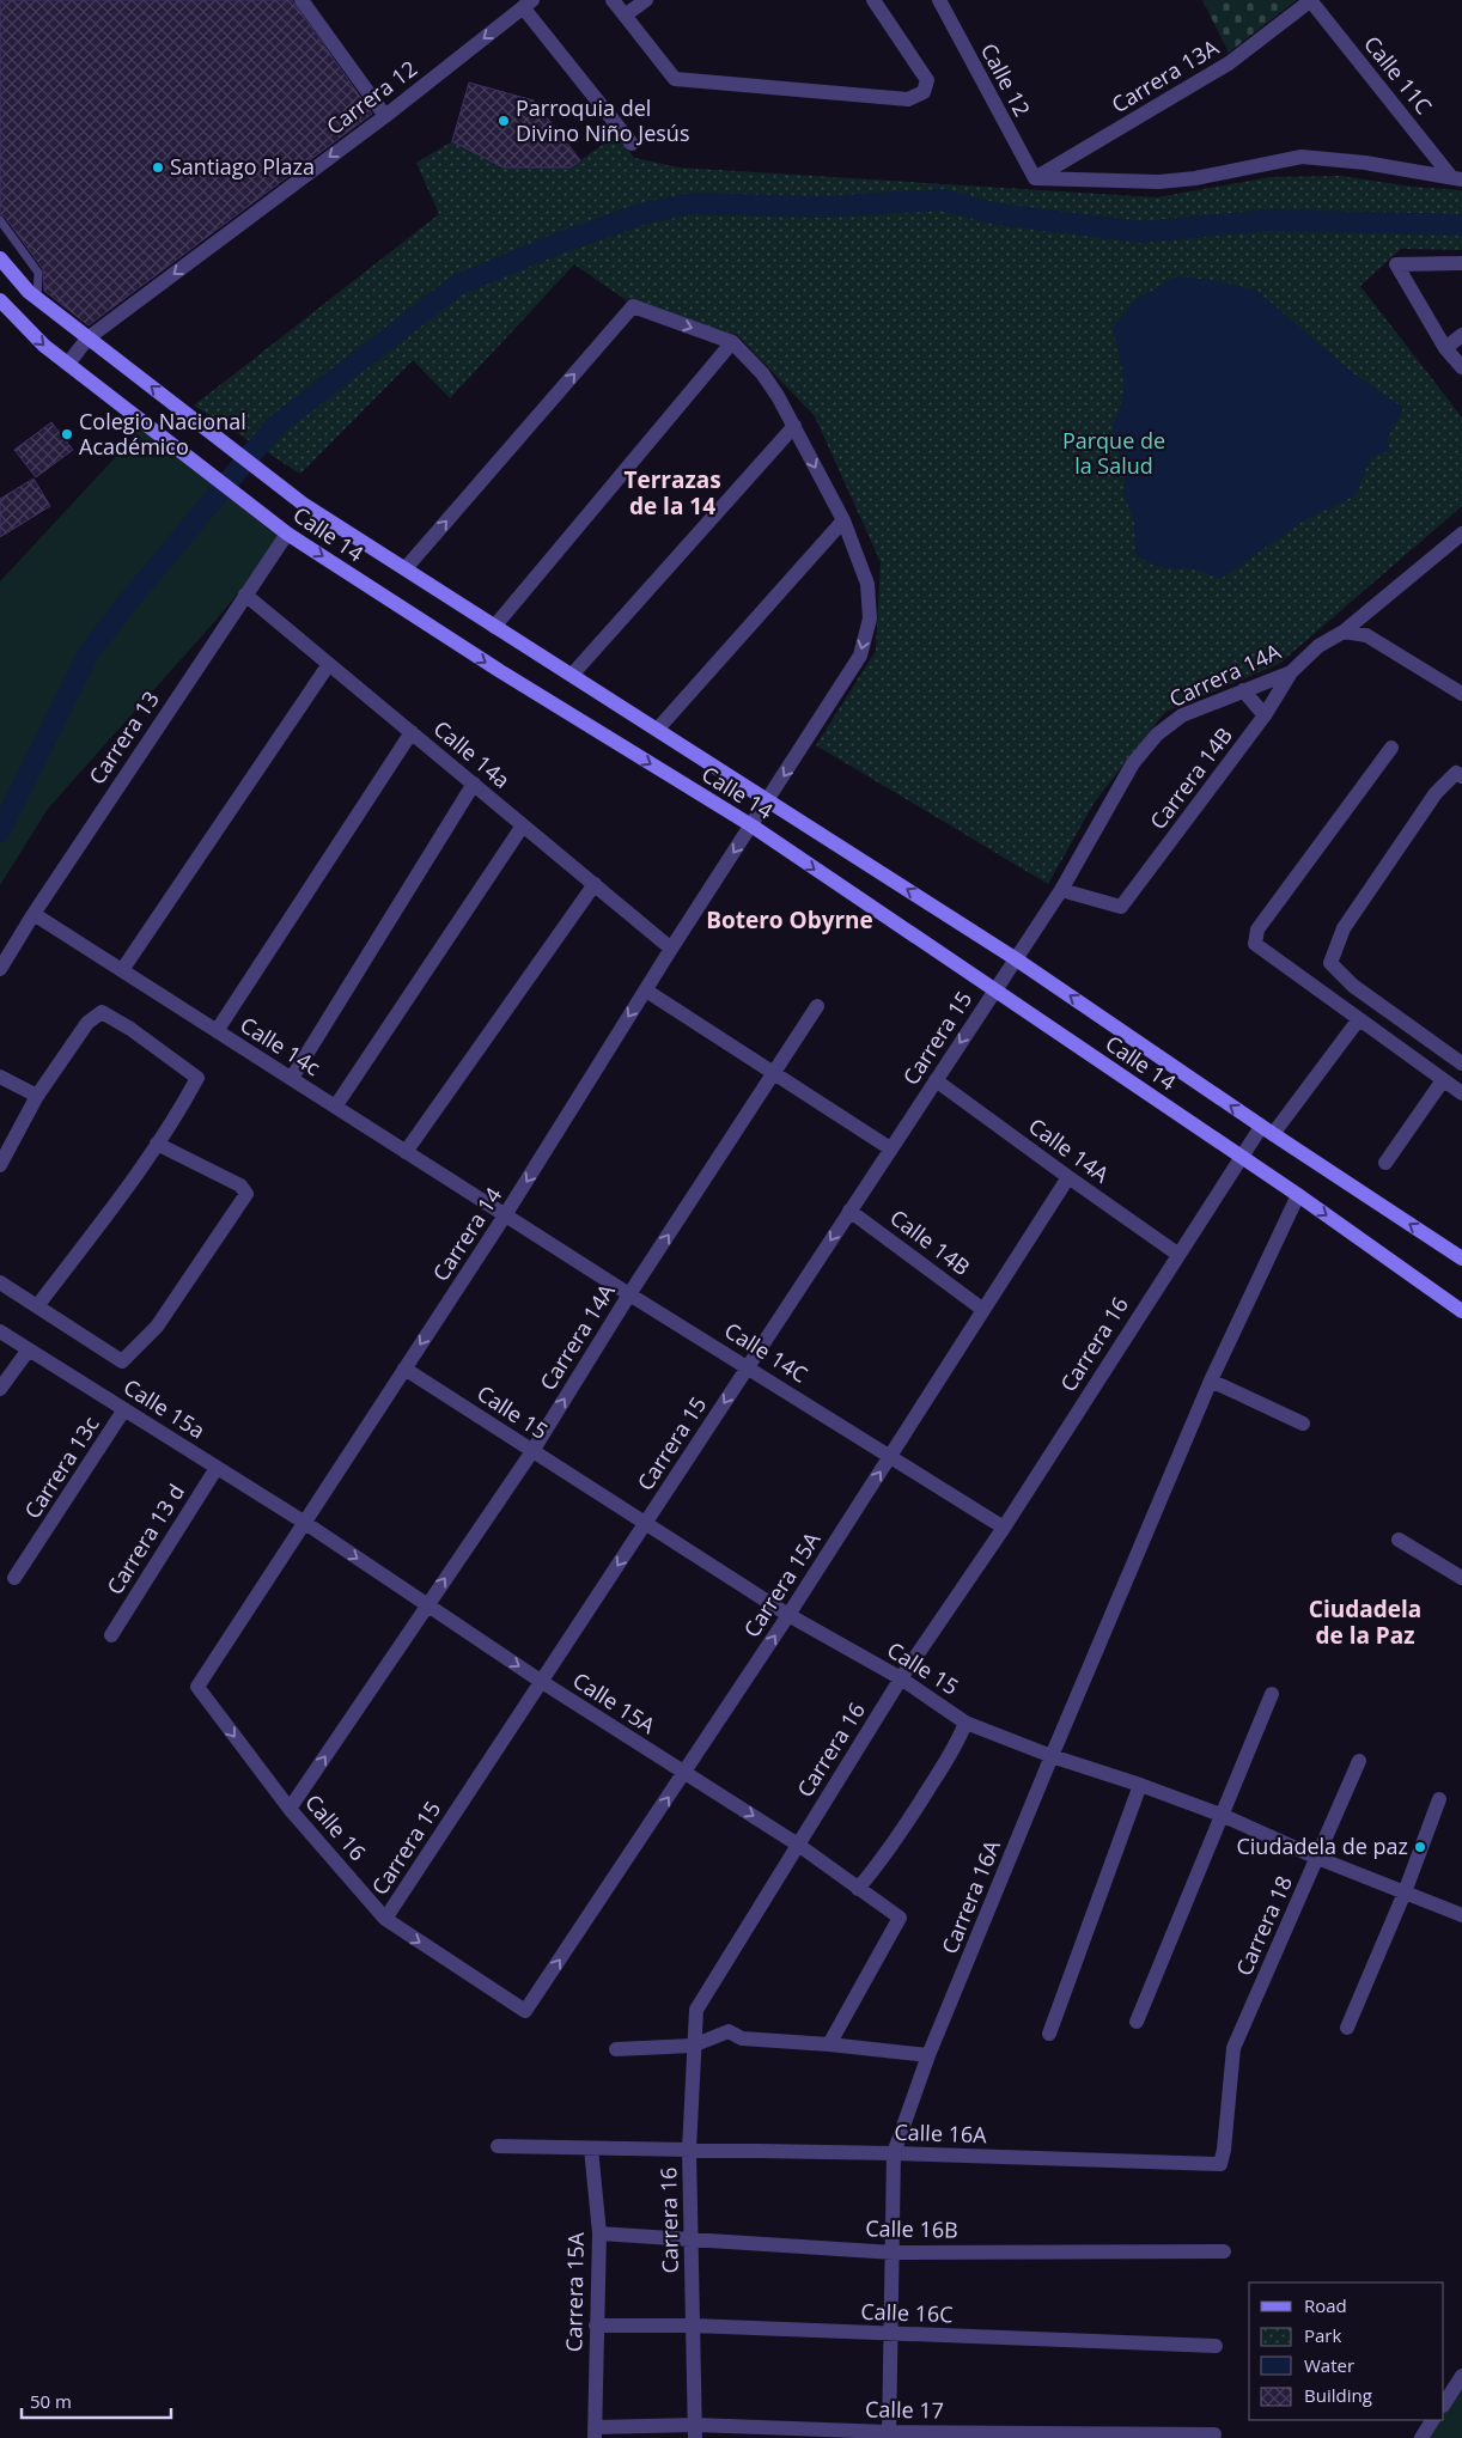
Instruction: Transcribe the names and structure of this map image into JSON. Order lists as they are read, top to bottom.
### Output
{
  "streets": {
    "main road": ["Calle 14"],
    "street": [
      "Calle 11C",
      "Carrera 13A",
      "Calle 12",
      "Carrera 12",
      "Carrera 14A",
      "Carrera 13",
      "Calle 14a",
      "Carrera 14B",
      "Carrera 15",
      "Calle 14c",
      "Calle 14A",
      "Carrera 14",
      "Calle 14B",
      "Carrera 16",
      "Calle 14C",
      "Calle 15a",
      "Calle 15",
      "Carrera 13c",
      "Carrera 13 d",
      "Carrera 15A",
      "Calle 15A",
      "Calle 16",
      "Carrera 16A",
      "Carrera 18",
      "Calle 16A",
      "Calle 16B",
      "Calle 16C",
      "Calle 17"
    ]
  },
  "crossings": [
    ["Calle 11C", "Carrera 13A"],
    ["Carrera 13A", "Calle 12"],
    ["Carrera 12", "Calle 14"],
    ["Calle 14", "Carrera 14A"],
    ["Calle 14", "Carrera 13"],
    ["Calle 14", "Carrera 15"],
    ["Calle 14", "Carrera 14"],
    ["Calle 14", "Carrera 16"],
    ["Calle 14", "Carrera 16A"],
    ["Carrera 14A", "Carrera 14B"],
    ["Carrera 14A", "Carrera 15"],
    ["Carrera 14A", "Calle 14C"],
    ["Carrera 14A", "Calle 15"],
    ["Carrera 14A", "Calle 15A"],
    ["Carrera 14A", "Calle 16"],
    ["Carrera 13", "Calle 14a"],
    ["Carrera 13", "Calle 14c"],
    ["Calle 14a", "Carrera 14"],
    ["Carrera 15", "Calle 14A"],
    ["Carrera 15", "Calle 14B"],
    ["Carrera 15", "Calle 14C"],
    ["Carrera 15", "Calle 15"],
    ["Carrera 15", "Calle 15A"],
    ["Carrera 15", "Calle 16"],
    ["Calle 14c", "Carrera 14"],
    ["Calle 14c", "Calle 14C"],
    ["Calle 14A", "Carrera 16"],
    ["Calle 14A", "Carrera 15A"],
    ["Carrera 14", "Calle 14C"],
    ["Carrera 14", "Calle 15a"],
    ["Carrera 14", "Calle 15"],
    ["Carrera 14", "Calle 15A"],
    ["Carrera 14", "Calle 16"],
    ["Calle 14B", "Carrera 15A"],
    ["Carrera 16", "Calle 14C"],
    ["Carrera 16", "Calle 15"],
    ["Carrera 16", "Calle 15A"],
    ["Carrera 16", "Calle 16A"],
    ["Carrera 16", "Calle 16B"],
    ["Carrera 16", "Calle 16C"],
    ["Carrera 16", "Calle 17"],
    ["Calle 14C", "Carrera 15A"],
    ["Calle 15a", "Carrera 13c"],
    ["Calle 15a", "Carrera 13 d"],
    ["Calle 15a", "Calle 15A"],
    ["Calle 15", "Carrera 15A"],
    ["Calle 15", "Carrera 16A"],
    ["Calle 15", "Carrera 18"],
    ["Carrera 15A", "Calle 15A"],
    ["Carrera 15A", "Calle 16"],
    ["Carrera 15A", "Calle 16A"],
    ["Carrera 15A", "Calle 16B"],
    ["Carrera 15A", "Calle 16C"],
    ["Carrera 15A", "Calle 17"],
    ["Carrera 16A", "Calle 16A"],
    ["Carrera 16A", "Calle 16B"],
    ["Carrera 16A", "Calle 16C"],
    ["Carrera 16A", "Calle 17"],
    ["Carrera 18", "Calle 16A"]
  ],
  "one_way": [
    "Carrera 12",
    "Carrera 14A",
    "Carrera 15",
    "Carrera 15A",
    "Calle 15A",
    "Calle 16"
  ],
  "districts": ["Terrazas de la 14", "Botero Obyrne", "Ciudadela de la Paz"],
  "parks": ["Parque de la Salud"],
  "places": [
    "Parroquia del Divino Niño Jesús",
    "Santiago Plaza",
    "Colegio Nacional Académico",
    "Ciudadela de paz"
  ],
  "legend": [
    "Road",
    "Park",
    "Water",
    "Building"
  ],
  "scale_bar": "50 m"
}
